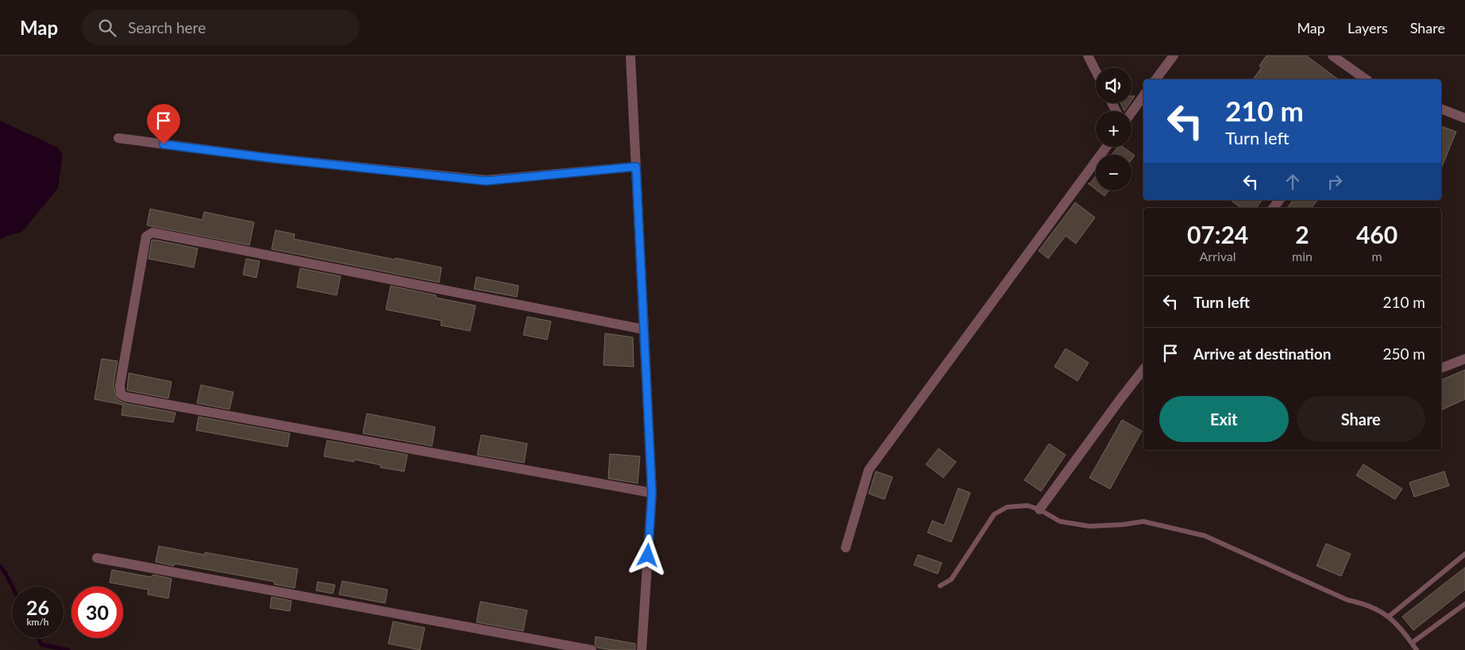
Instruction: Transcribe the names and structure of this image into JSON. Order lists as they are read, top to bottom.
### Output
{
  "page": {
    "header": "Map",
    "search": "Search here",
    "nav": ["Map", "Layers", "Share"],
    "map_buttons": ["+", "−"],
    "turn": ["210 m", "Turn left"],
    "eta": [
      "07:24",
      "Arrival",
      "2",
      "min",
      "460",
      "m"
    ],
    "list": [
      {
        "name": "Turn left",
        "value": "210 m"
      },
      {
        "name": "Arrive at destination",
        "value": "250 m"
      }
    ],
    "buttons": ["Exit", "Share"],
    "speed": "26 km/h",
    "limit": "30"
  }
}
